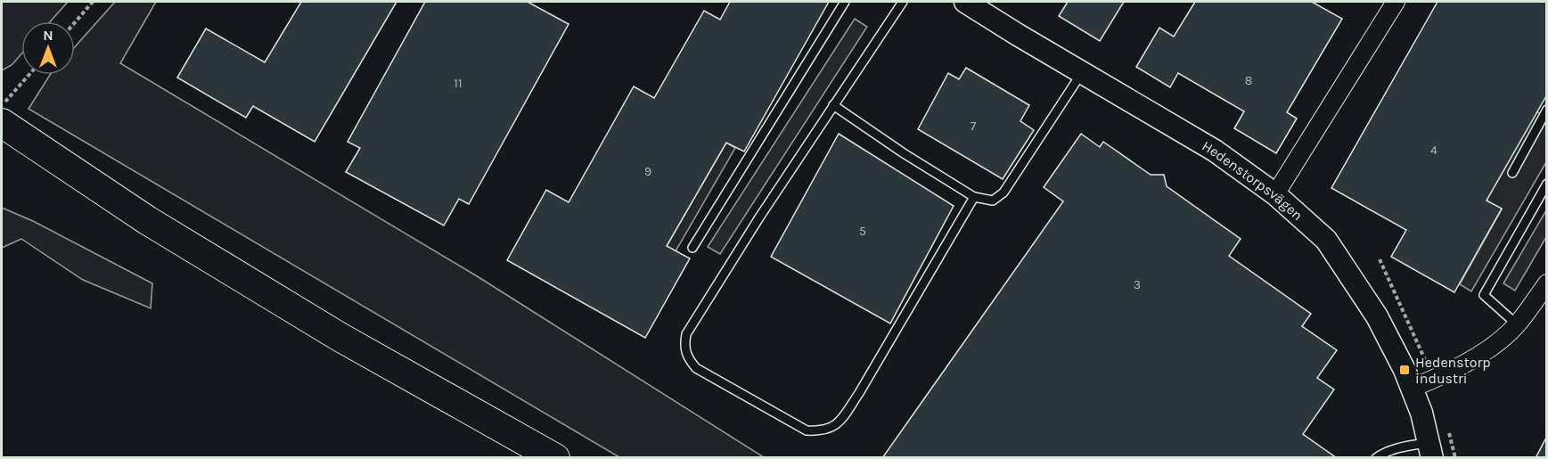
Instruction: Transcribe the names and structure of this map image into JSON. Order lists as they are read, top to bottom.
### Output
{
  "streets": {
    "street": ["Hedenstorpsvägen"]
  },
  "places": {
    "transit": ["Hedenstorp industri"]
  },
  "house_numbers": [
    "8",
    "11",
    "7",
    "4",
    "9",
    "5",
    "3"
  ],
  "north": "top"
}
